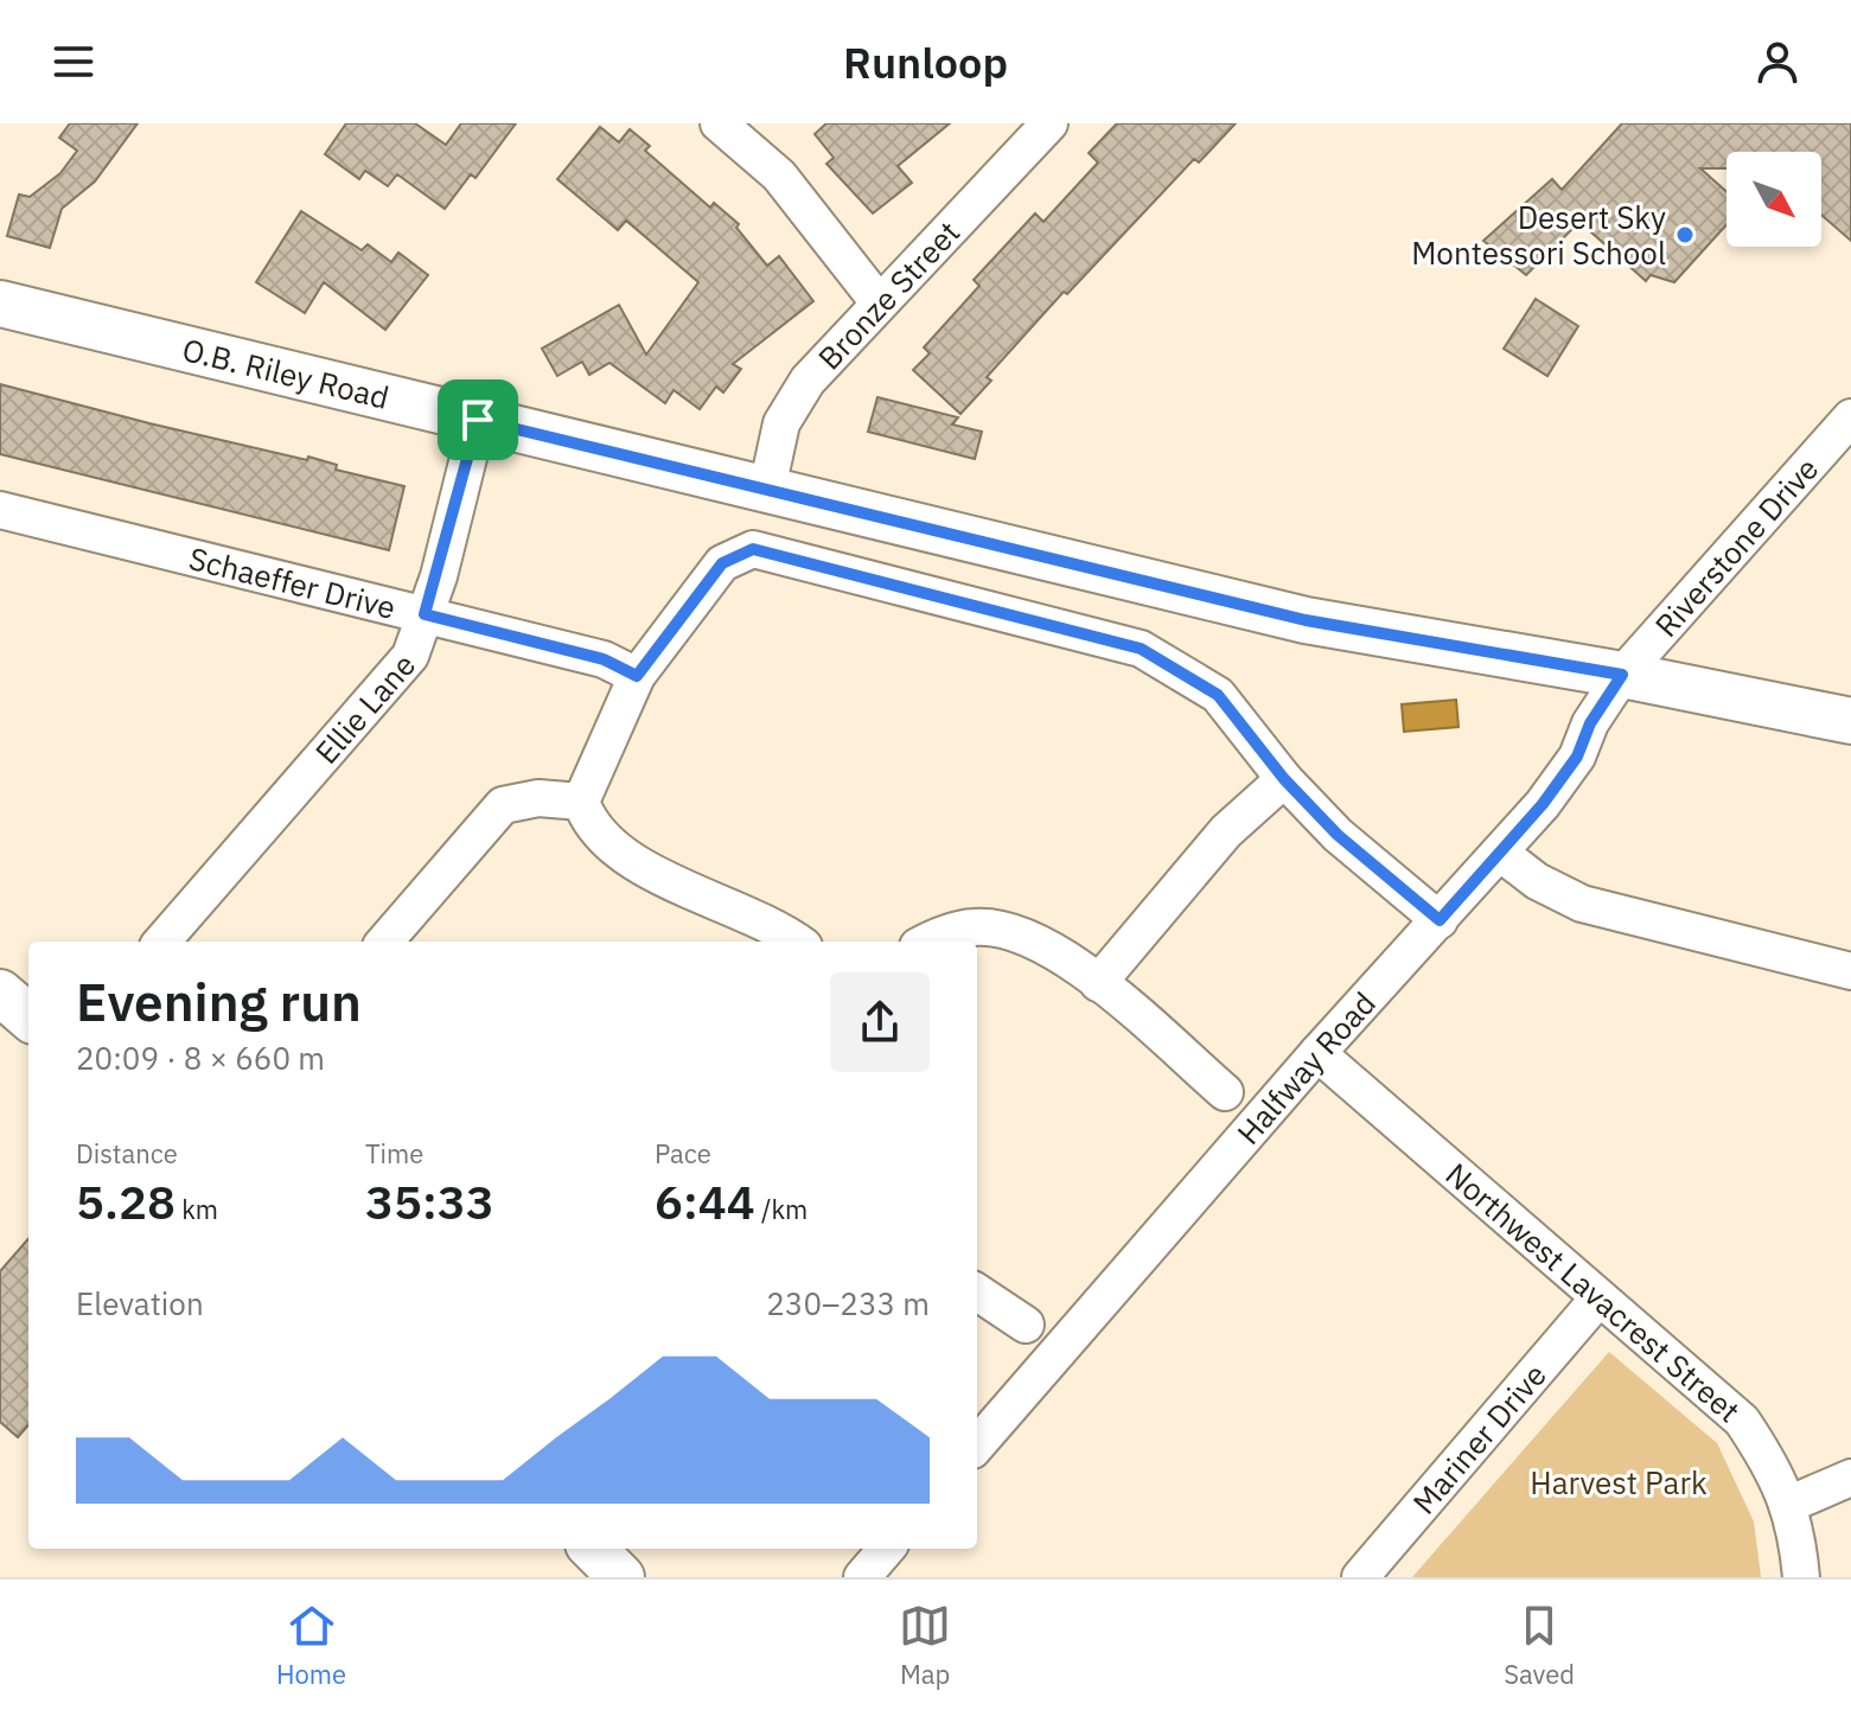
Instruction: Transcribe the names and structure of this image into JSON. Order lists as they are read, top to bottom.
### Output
{
  "streets": {
    "street": [
      "Bronze Street",
      "O.B. Riley Road",
      "Riverstone Drive",
      "Schaeffer Drive",
      "Ellie Lane",
      "Halfway Road",
      "Northwest Lavacrest Street",
      "Mariner Drive"
    ]
  },
  "crossings": [
    ["Bronze Street", "O.B. Riley Road"],
    ["O.B. Riley Road", "Riverstone Drive"],
    ["O.B. Riley Road", "Ellie Lane"],
    ["O.B. Riley Road", "Halfway Road"],
    ["Riverstone Drive", "Halfway Road"],
    ["Schaeffer Drive", "Ellie Lane"],
    ["Halfway Road", "Northwest Lavacrest Street"],
    ["Northwest Lavacrest Street", "Mariner Drive"]
  ],
  "parks": ["Harvest Park"],
  "places": ["Desert Sky Montessori School"],
  "north": "bottom right",
  "page": {
    "header": "Runloop",
    "heading": ["Evening run", "20:09 · 8 × 660 m"],
    "stats": [
      ["Distance", "5.28 km"],
      ["Time", "35:33"],
      ["Pace", "6:44 /km"]
    ],
    "chart": ["Elevation", "230–233 m"],
    "tabs": ["Home", "Map", "Saved"]
  }
}
